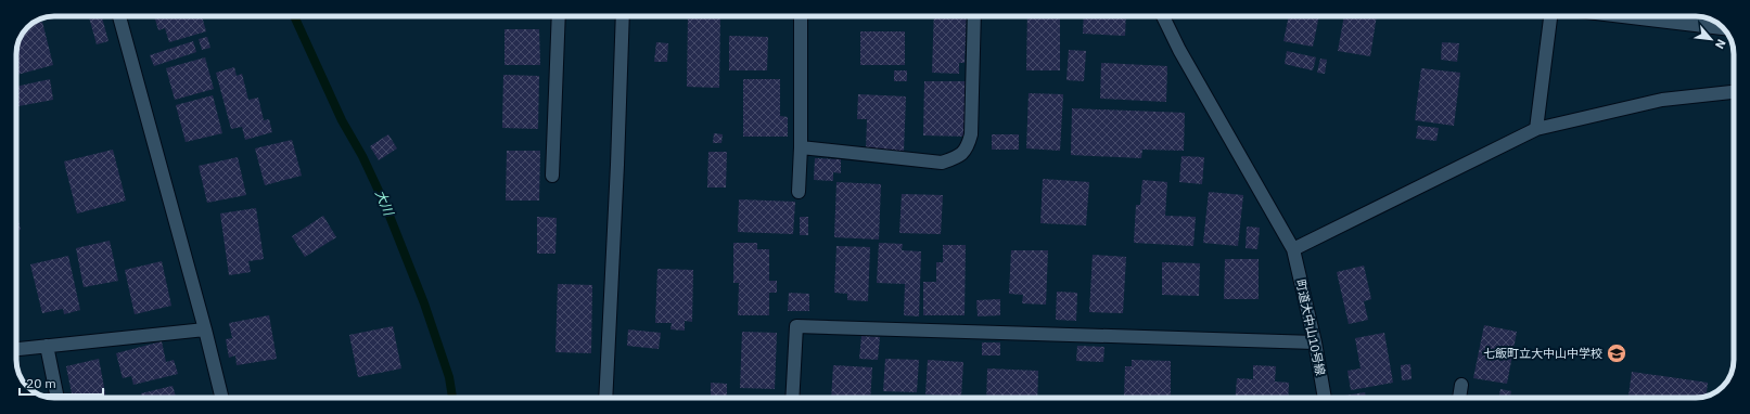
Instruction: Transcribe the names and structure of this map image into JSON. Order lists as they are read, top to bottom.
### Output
{
  "streets": {
    "street": ["町道大中山10号線"]
  },
  "water": ["大川"],
  "places": {
    "school or university": ["七飯町立大中山中学校"]
  },
  "scale_bar": "20 m",
  "north": "bottom right"
}
